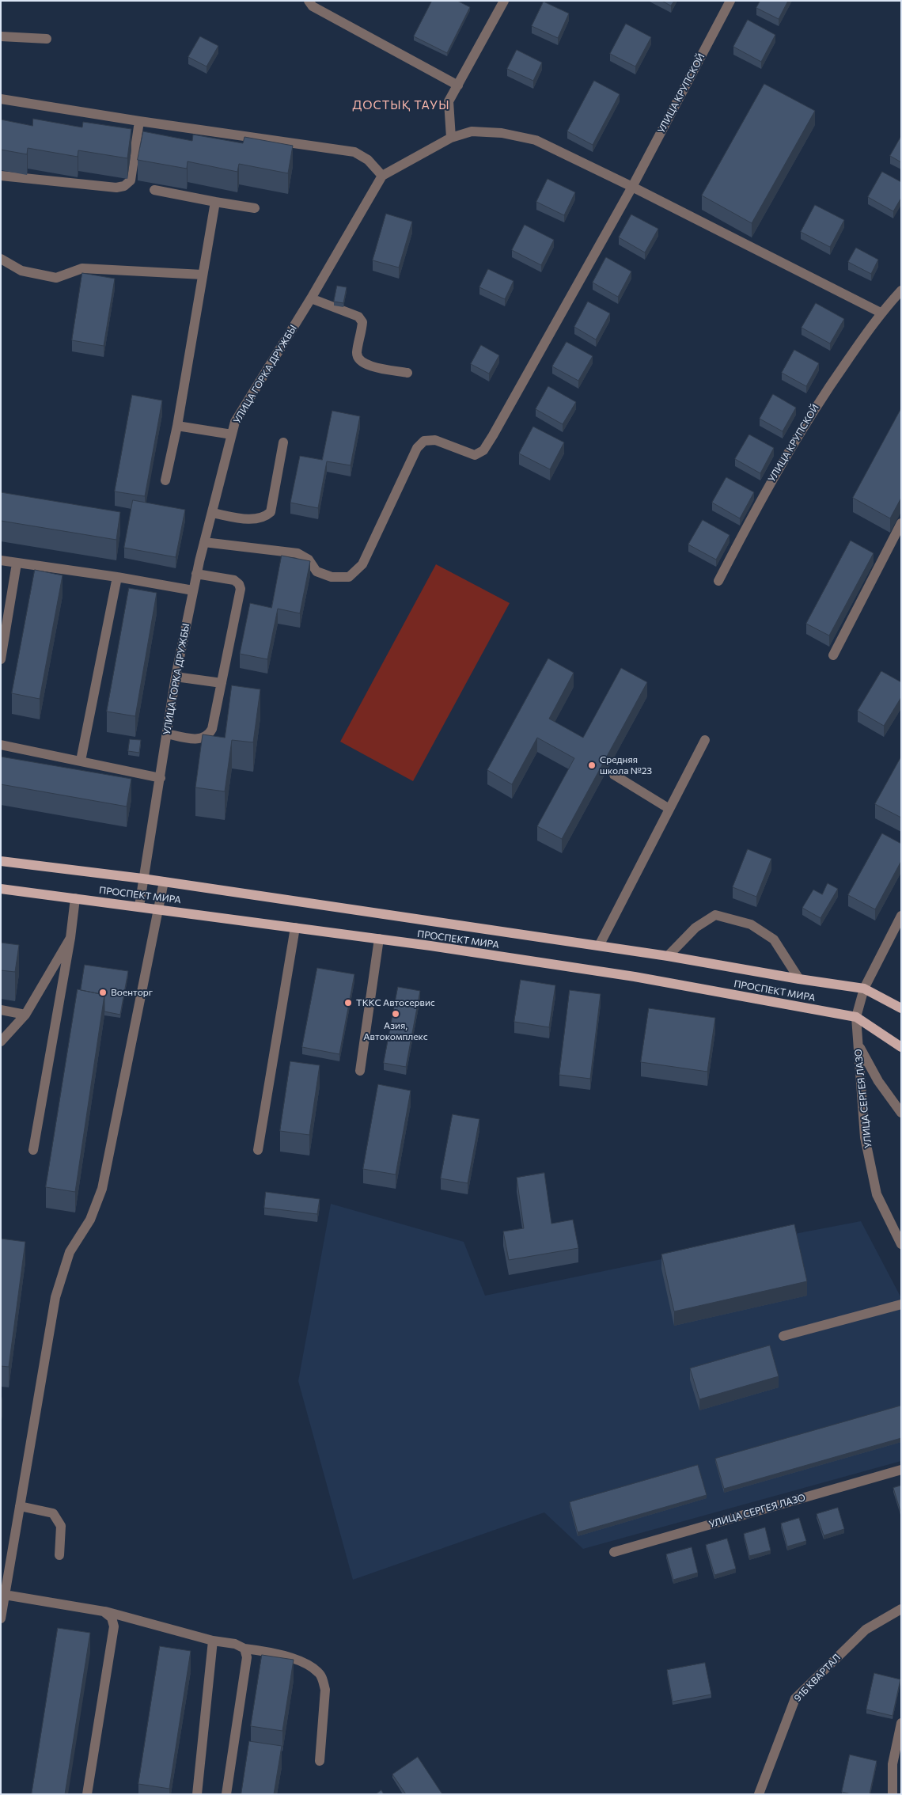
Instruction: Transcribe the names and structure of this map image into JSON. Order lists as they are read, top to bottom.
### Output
{
  "streets": {
    "main road": ["ПРОСПЕКТ МИРА"],
    "street": [
      "УЛИЦА КРУПСКОЙ",
      "УЛИЦА ГОРКА ДРУЖБЫ",
      "УЛИЦА СЕРГЕЯ ЛАЗО",
      "91Б КВАРТАЛ"
    ]
  },
  "crossings": [
    ["УЛИЦА КРУПСКОЙ", "УЛИЦА ГОРКА ДРУЖБЫ"],
    ["УЛИЦА ГОРКА ДРУЖБЫ", "ПРОСПЕКТ МИРА"],
    ["ПРОСПЕКТ МИРА", "УЛИЦА СЕРГЕЯ ЛАЗО"]
  ],
  "districts": ["ДОСТЫҚ ТАУЫ"],
  "places": [
    "Средняя школа №23",
    "Военторг",
    "ТККС Автосервис",
    "Азия, Автокомплекс"
  ]
}
